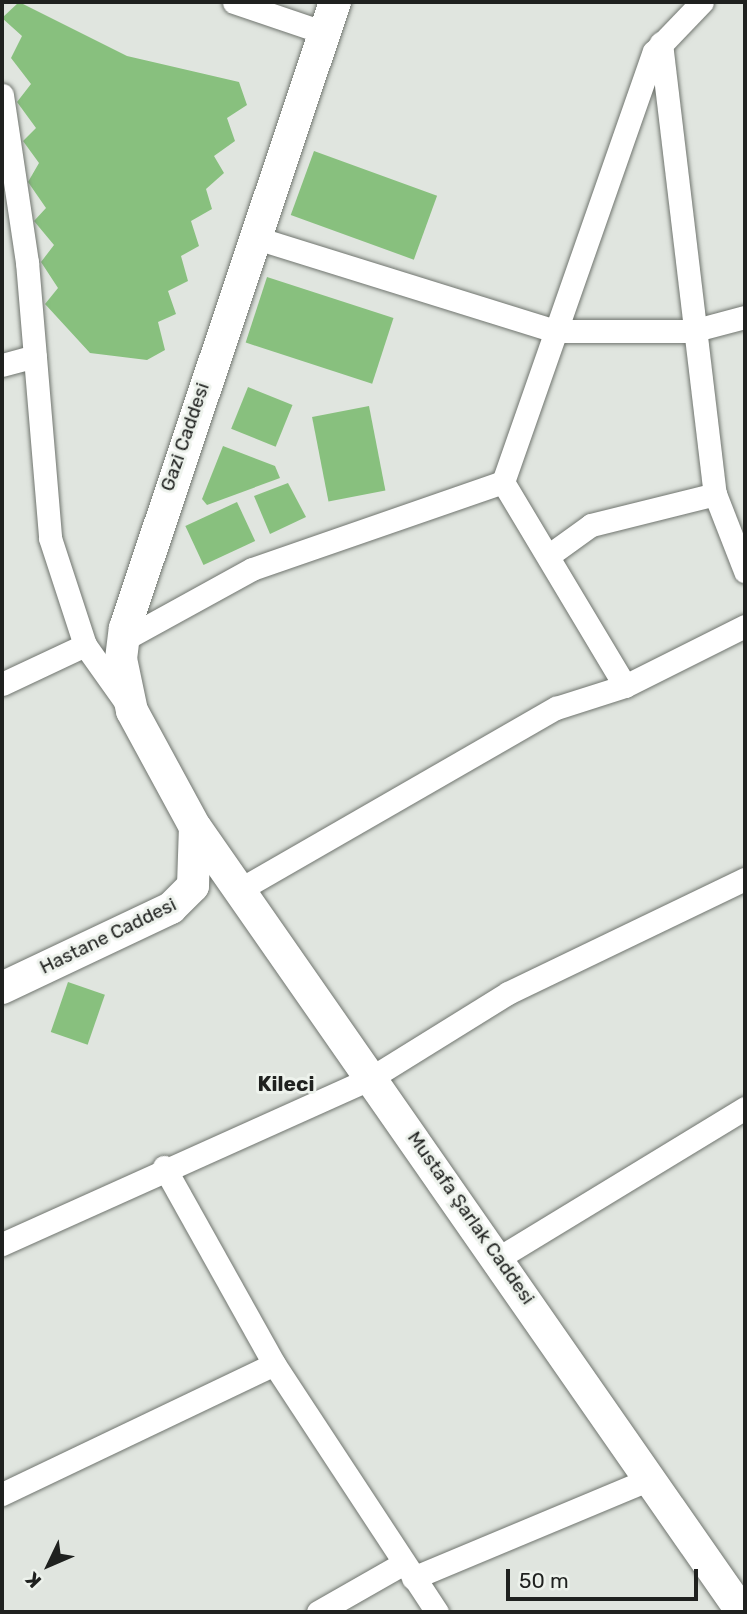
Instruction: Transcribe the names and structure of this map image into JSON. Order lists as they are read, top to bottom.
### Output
{
  "streets": {
    "main road": ["Gazi Caddesi", "Hastane Caddesi", "Mustafa Şarlak Caddesi"]
  },
  "crossings": [
    ["Gazi Caddesi", "Hastane Caddesi"],
    ["Gazi Caddesi", "Mustafa Şarlak Caddesi"],
    ["Hastane Caddesi", "Mustafa Şarlak Caddesi"]
  ],
  "districts": ["Kileci"],
  "scale_bar": "50 m",
  "north": "bottom left"
}
